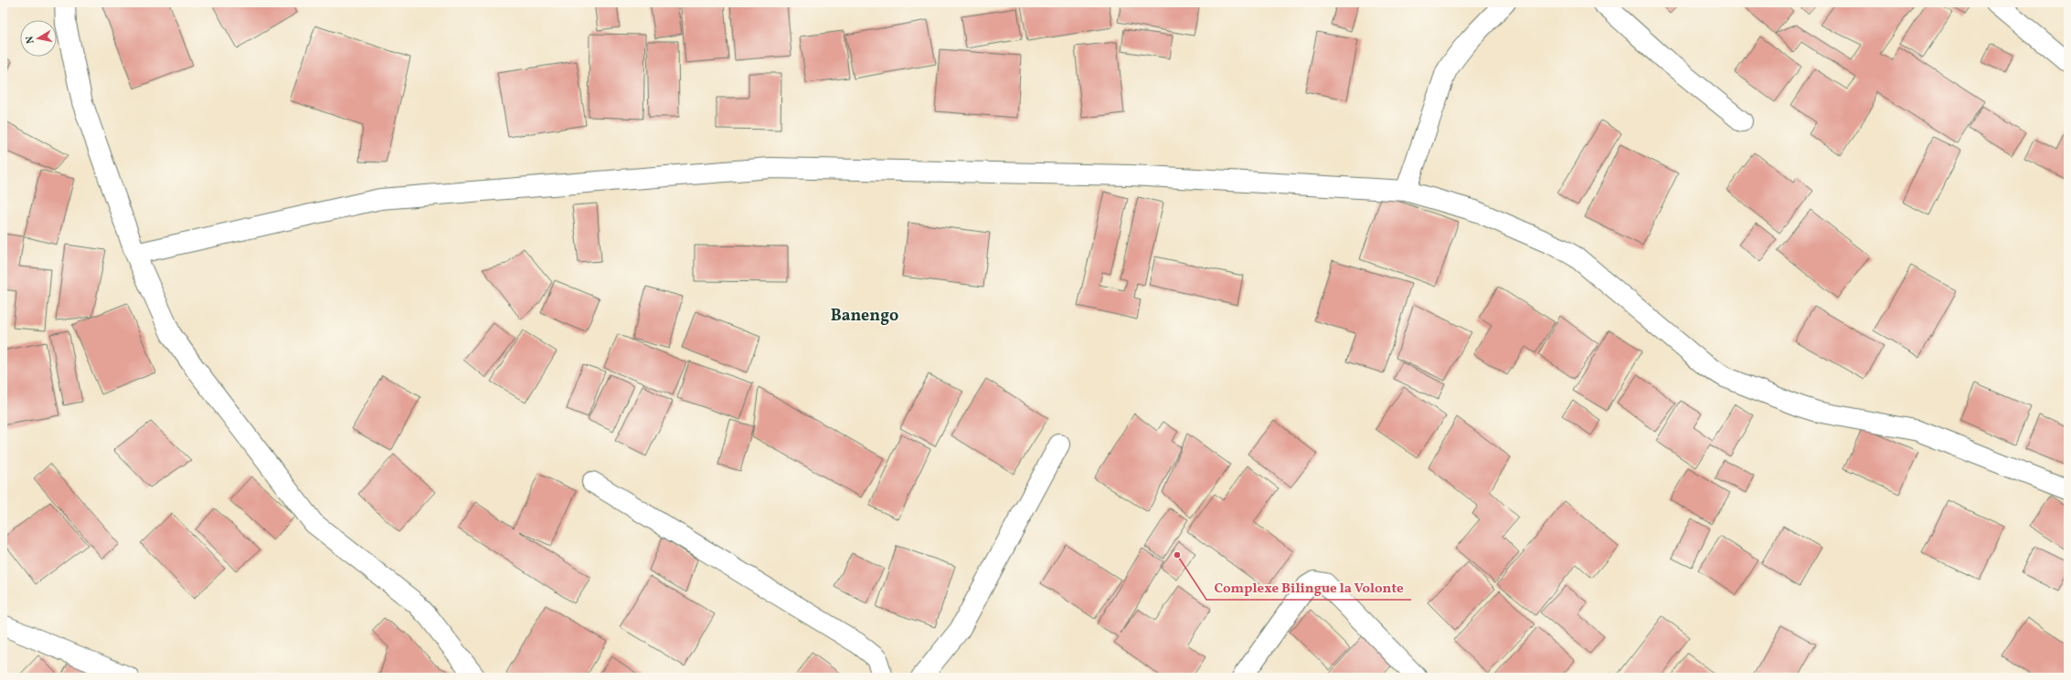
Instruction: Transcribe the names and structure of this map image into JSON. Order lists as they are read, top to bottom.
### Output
{
  "districts": ["Banengo"],
  "places": ["Complexe Bilingue la Volonte"],
  "north": "left"
}
